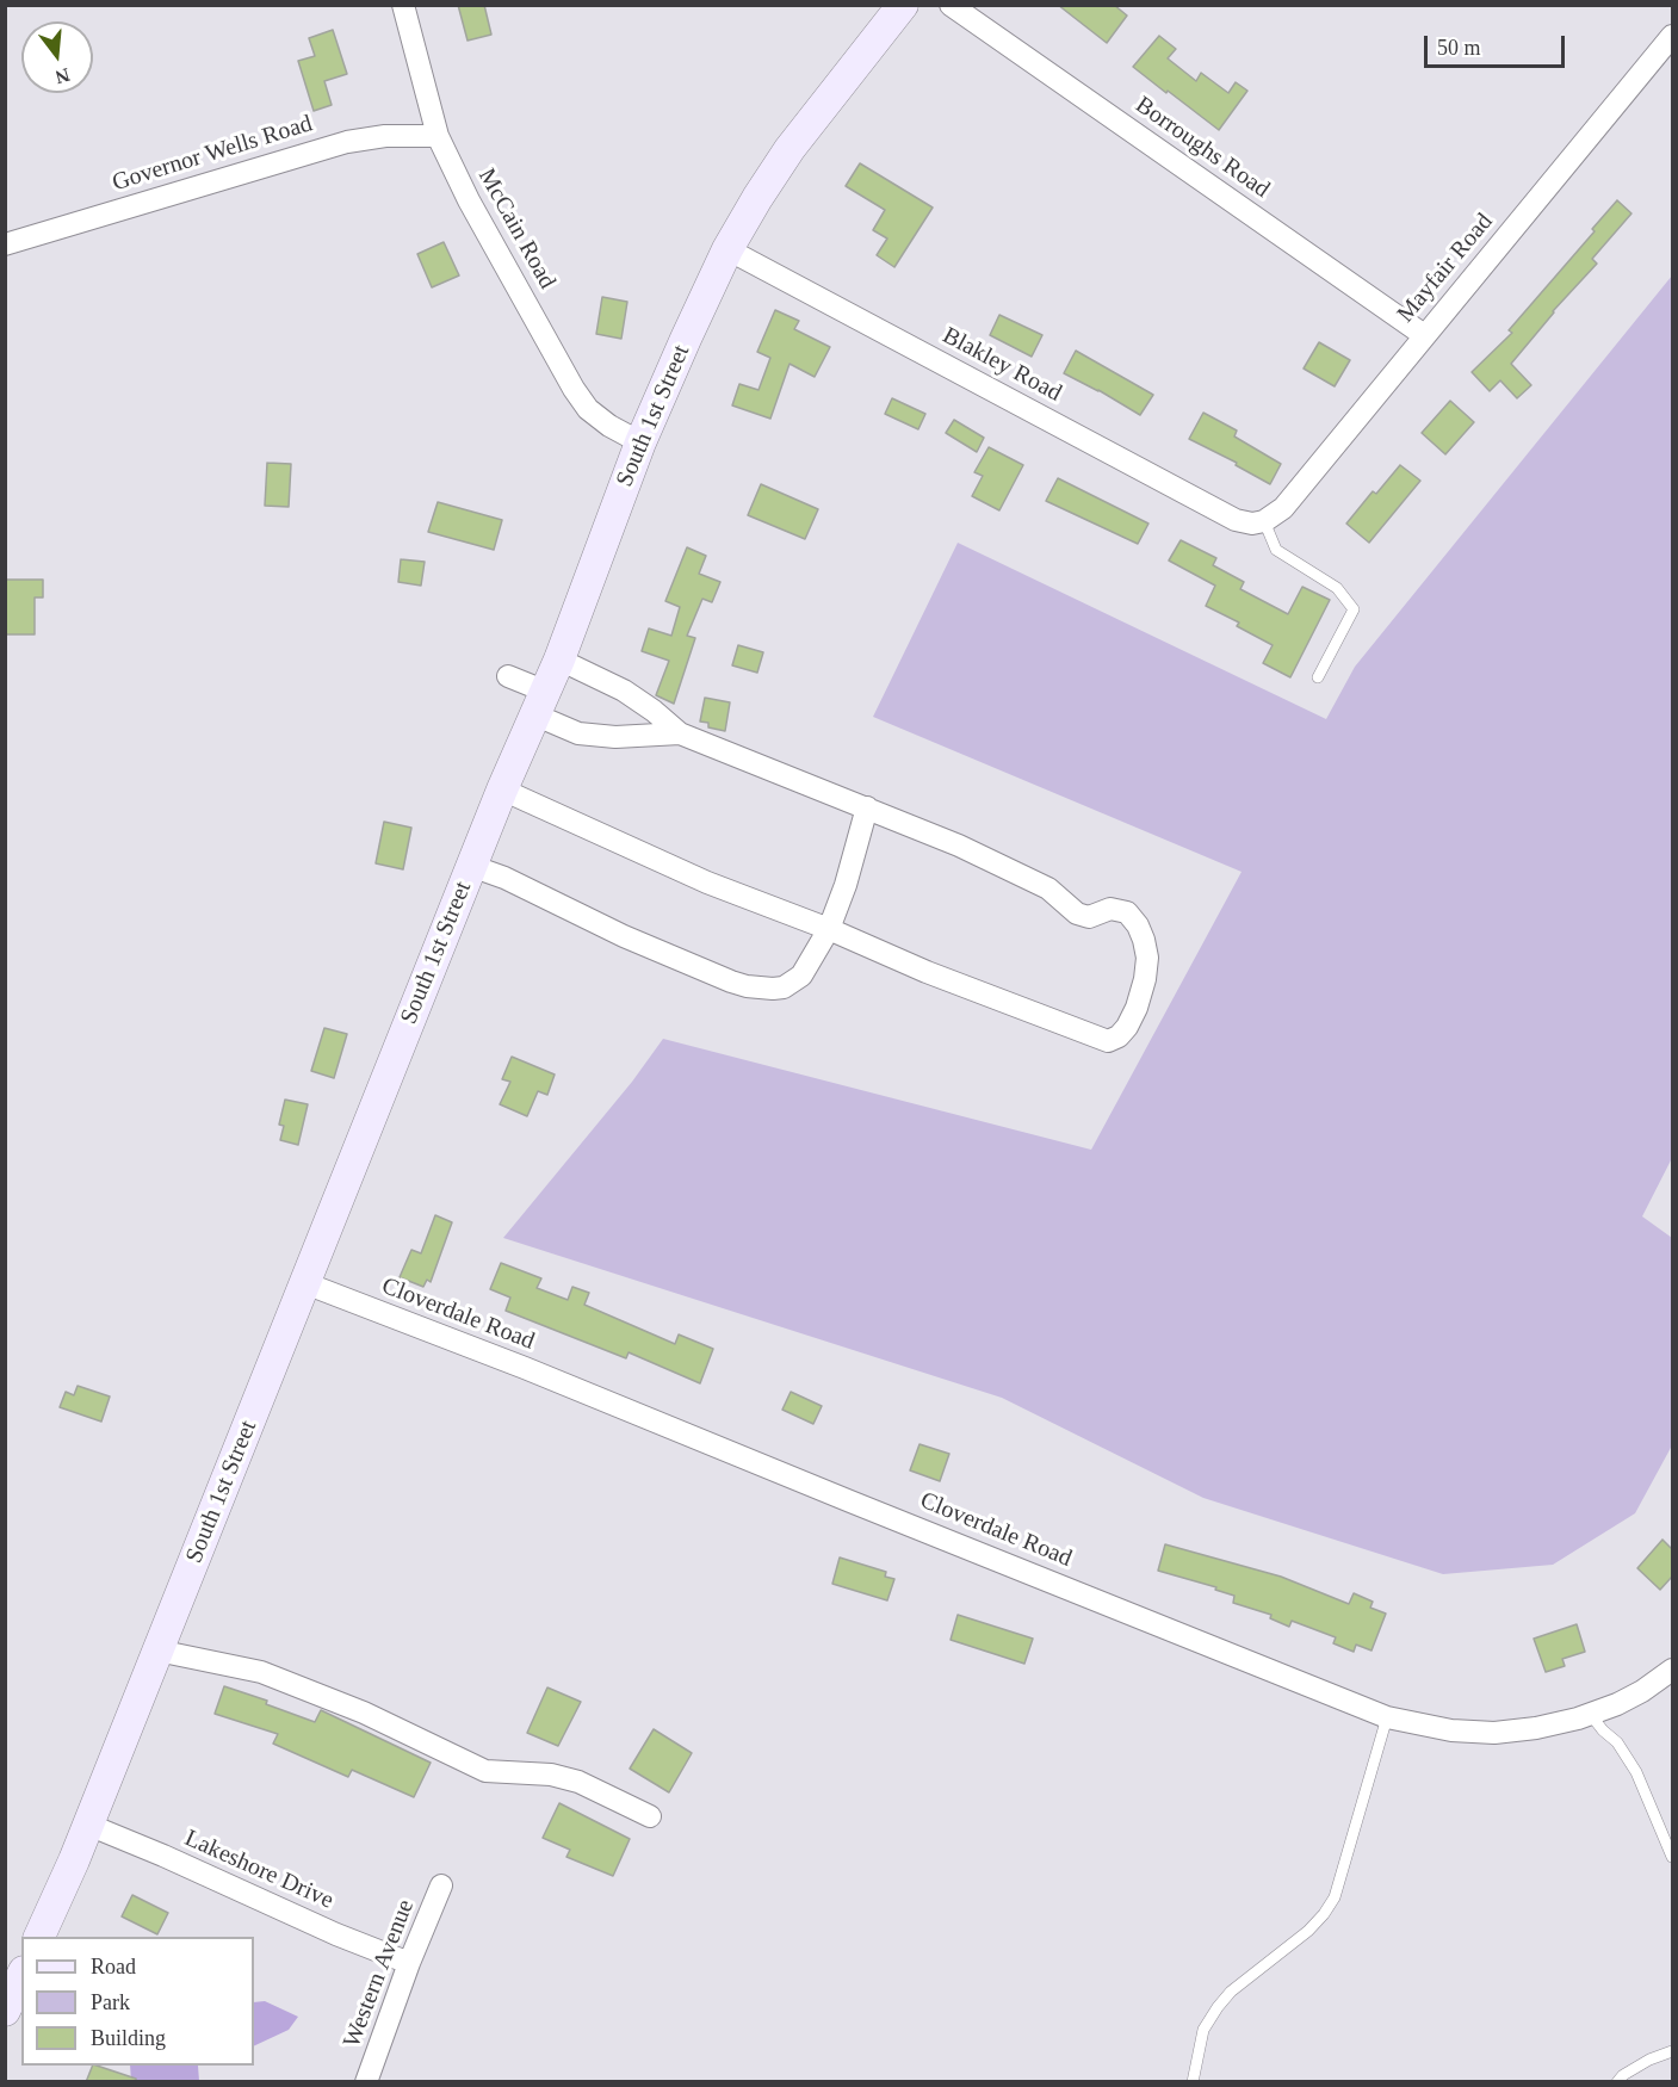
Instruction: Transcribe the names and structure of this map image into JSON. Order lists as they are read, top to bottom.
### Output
{
  "streets": {
    "main road": ["South 1st Street"],
    "street": [
      "Borroughs Road",
      "Governor Wells Road",
      "McCain Road",
      "Mayfair Road",
      "Blakley Road",
      "Cloverdale Road",
      "Lakeshore Drive",
      "Western Avenue"
    ]
  },
  "crossings": [
    ["Borroughs Road", "Mayfair Road"],
    ["Governor Wells Road", "McCain Road"],
    ["McCain Road", "South 1st Street"],
    ["Mayfair Road", "Blakley Road"],
    ["Blakley Road", "South 1st Street"],
    ["South 1st Street", "Cloverdale Road"],
    ["South 1st Street", "Lakeshore Drive"],
    ["Lakeshore Drive", "Western Avenue"]
  ],
  "legend": ["Road", "Park", "Building"],
  "scale_bar": "50 m",
  "north": "bottom"
}
